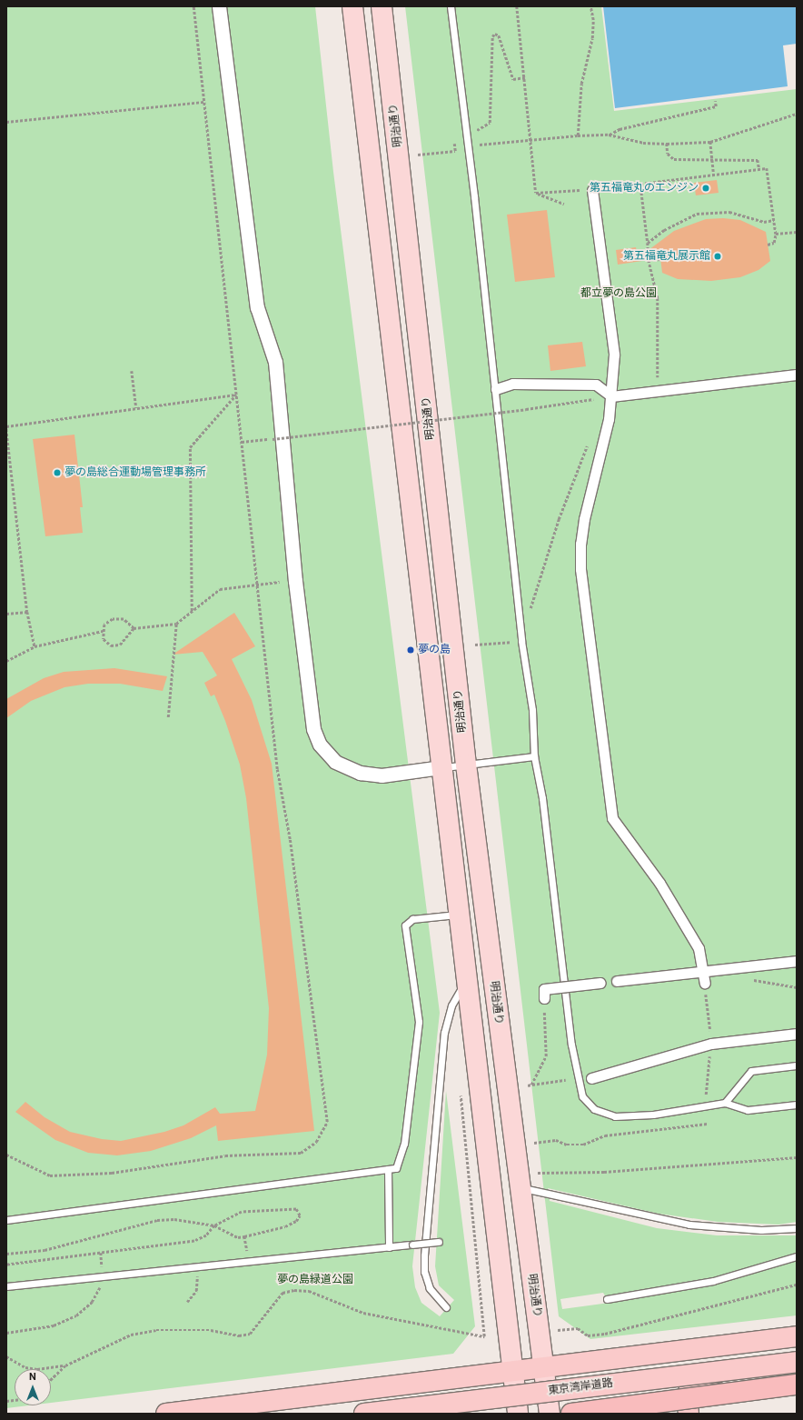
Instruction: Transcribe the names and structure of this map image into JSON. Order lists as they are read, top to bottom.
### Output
{
  "streets": {
    "highway": ["東京湾岸道路"],
    "main road": ["明治通り"]
  },
  "parks": ["都立夢の島公園", "夢の島緑道公園"],
  "places": [
    "第五福竜丸のエンジン",
    "第五福竜丸展示館",
    "夢の島総合運動場管理事務所",
    "夢の島"
  ],
  "north": "top"
}
